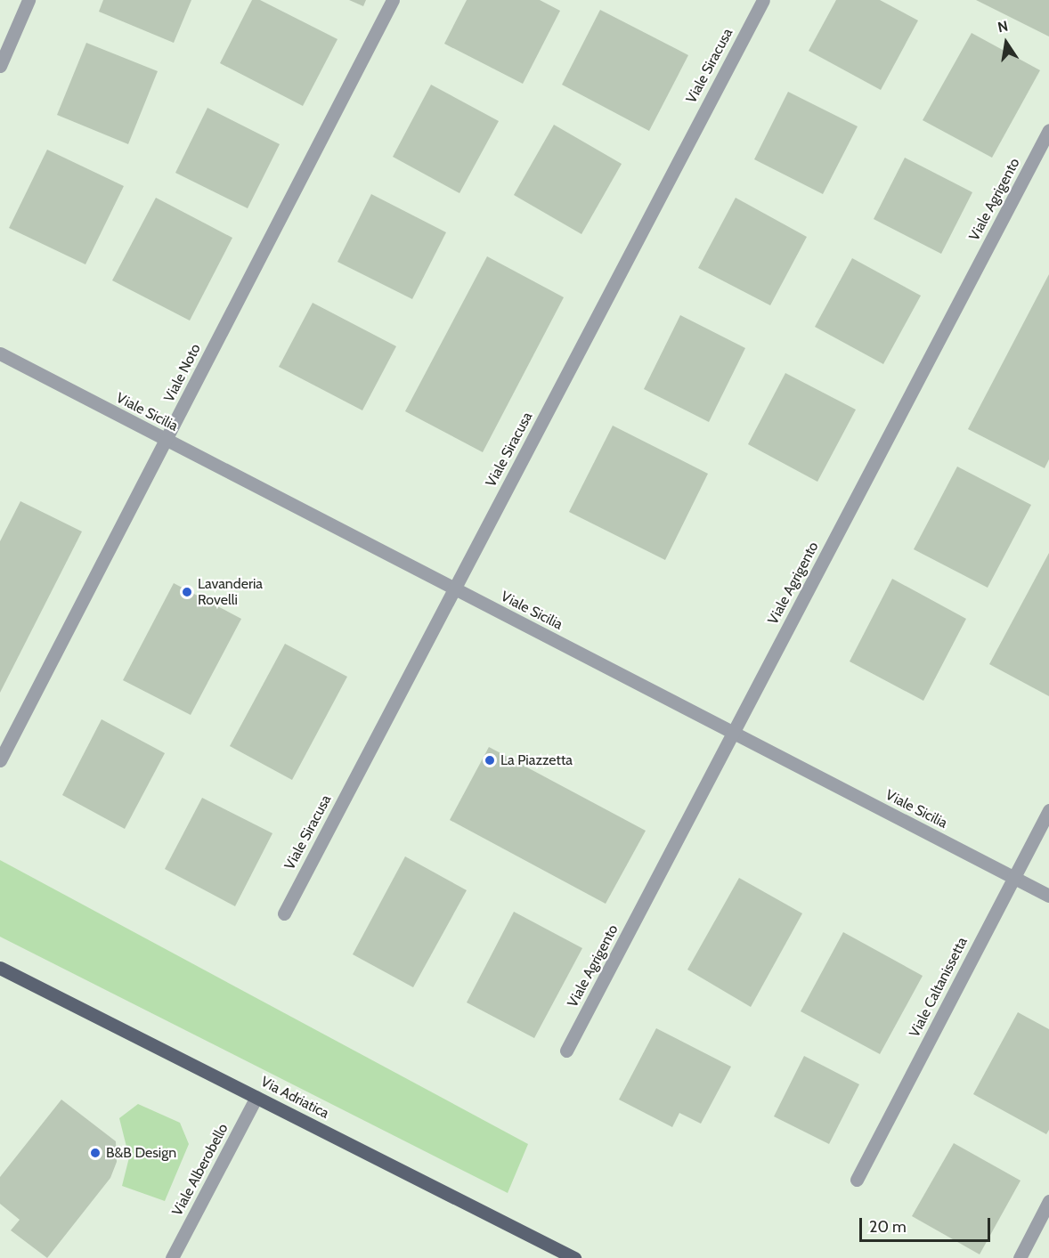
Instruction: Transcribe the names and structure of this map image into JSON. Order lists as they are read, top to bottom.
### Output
{
  "streets": {
    "main road": ["Via Adriatica"],
    "street": [
      "Viale Siracusa",
      "Viale Agrigento",
      "Viale Noto",
      "Viale Sicilia",
      "Viale Caltanissetta",
      "Viale Alberobello"
    ]
  },
  "crossings": [
    ["Viale Siracusa", "Viale Sicilia"],
    ["Viale Agrigento", "Viale Sicilia"],
    ["Viale Noto", "Viale Sicilia"],
    ["Viale Sicilia", "Viale Caltanissetta"],
    ["Via Adriatica", "Viale Alberobello"]
  ],
  "places": ["Lavanderia Rovelli", "La Piazzetta", "B&B Design"],
  "scale_bar": "20 m",
  "north": "top"
}
